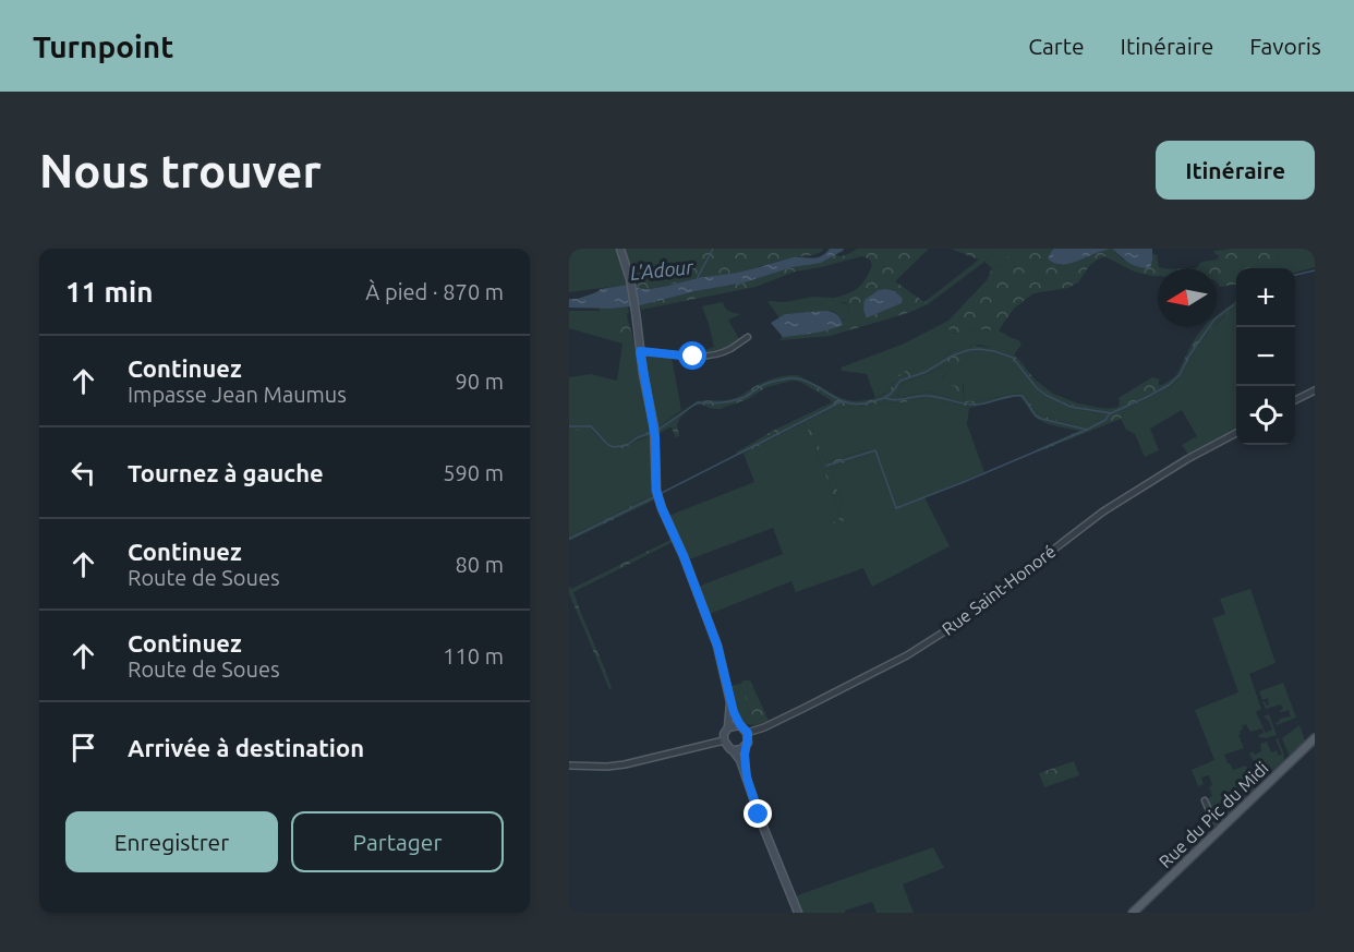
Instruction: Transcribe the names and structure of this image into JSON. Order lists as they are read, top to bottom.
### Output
{
  "streets": {
    "main road": ["Rue du Pic du Midi"],
    "street": ["Rue Saint-Honoré"]
  },
  "water": ["L'Adour"],
  "north": "left",
  "page": {
    "header": "Turnpoint",
    "nav": ["Carte", "Itinéraire", "Favoris"],
    "buttons": [
      "Itinéraire",
      ["Enregistrer", "Partager"]
    ],
    "title": "Nous trouver",
    "heading": ["11 min", "À pied · 870 m"],
    "map_buttons": ["+", "−"],
    "list": [
      ["Continuez", "Impasse Jean Maumus", "90 m"],
      ["Tournez à gauche", "590 m"],
      ["Continuez", "Route de Soues", "80 m"],
      ["Continuez", "Route de Soues", "110 m"],
      "Arrivée à destination"
    ]
  }
}
